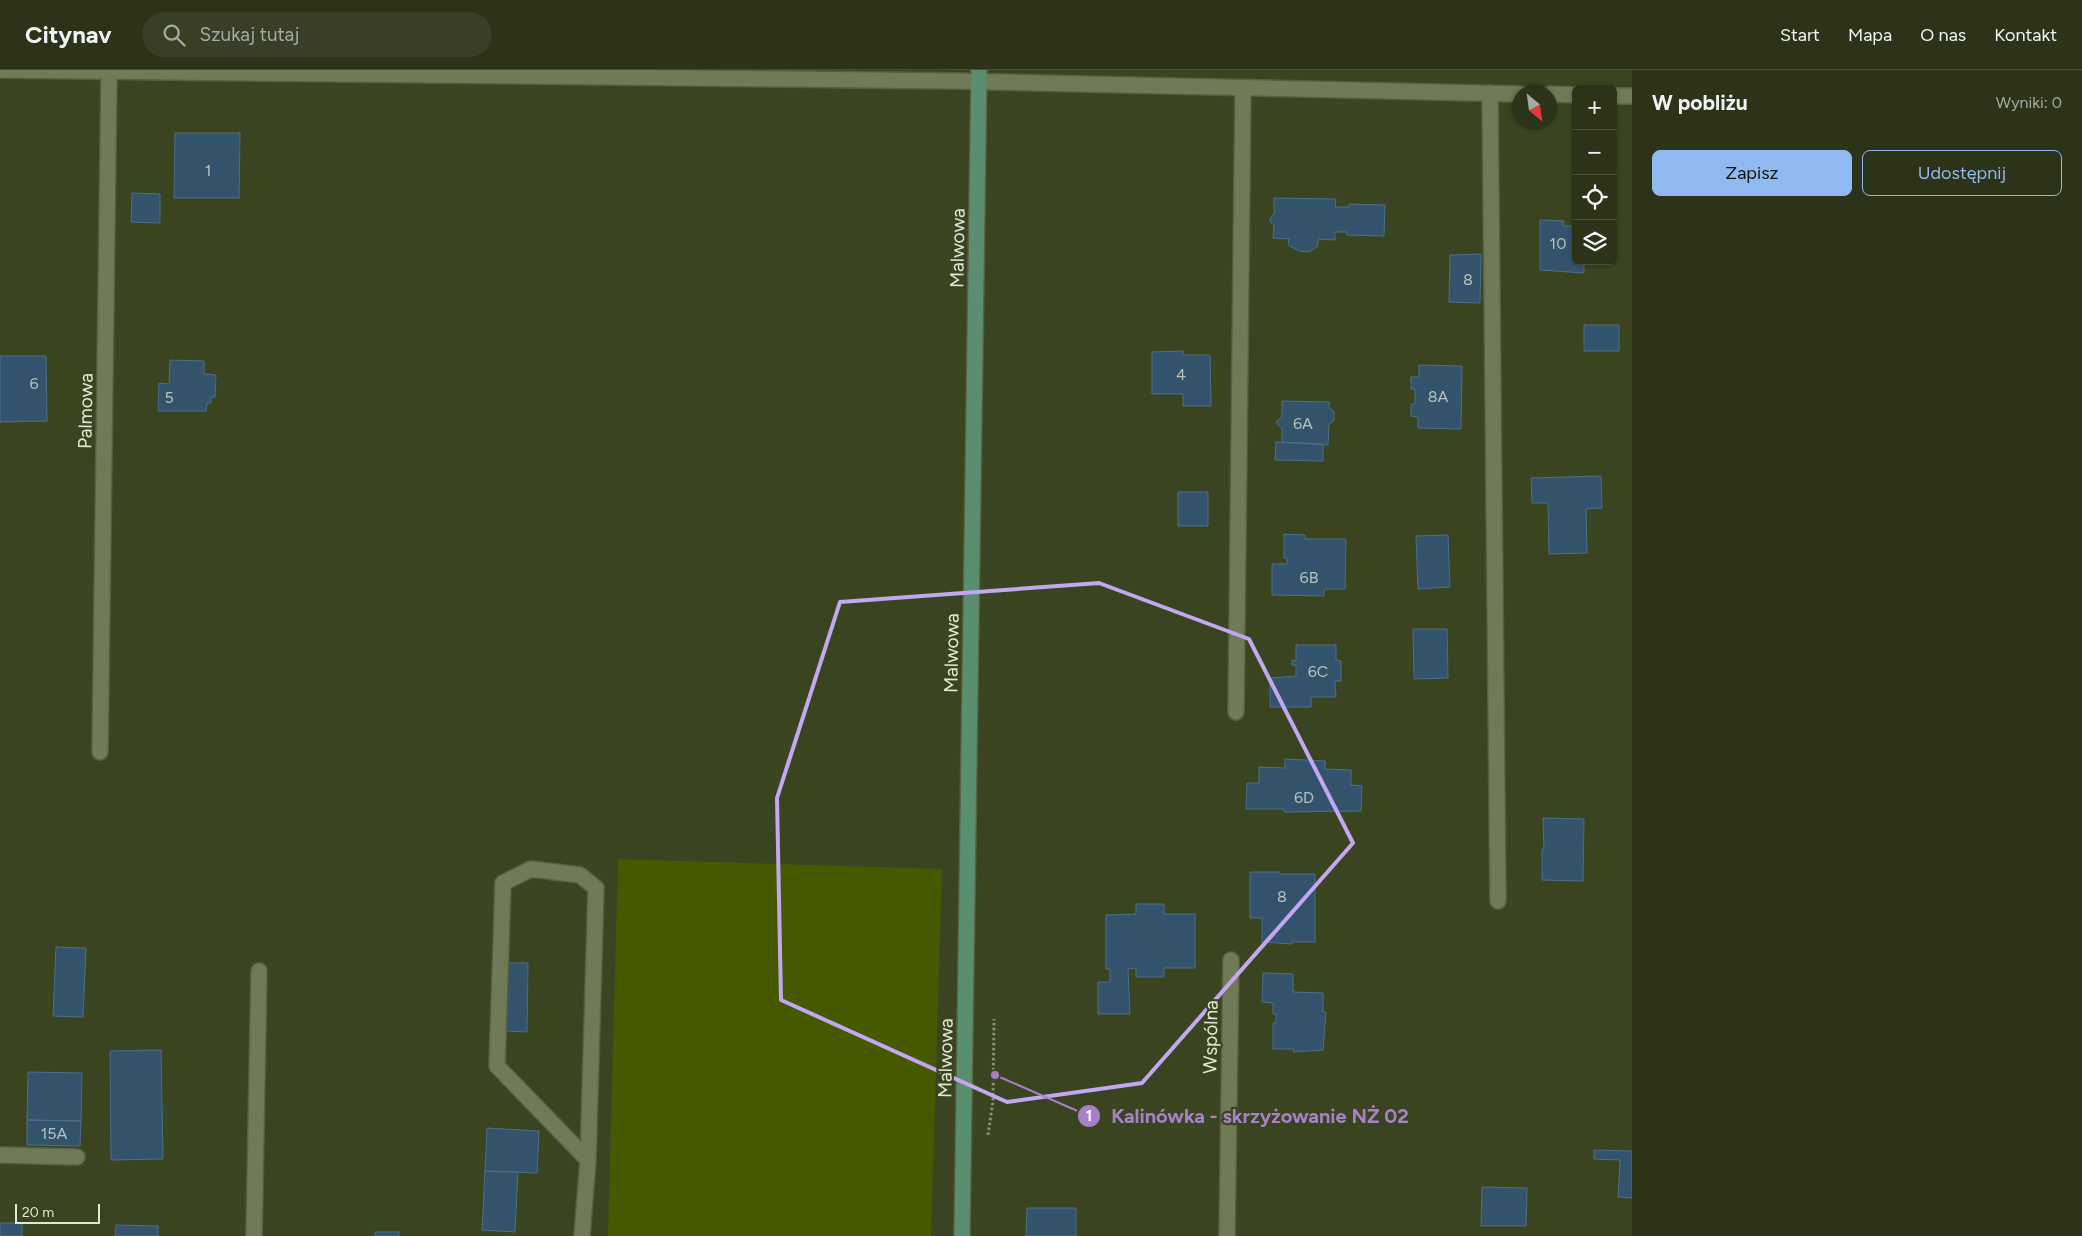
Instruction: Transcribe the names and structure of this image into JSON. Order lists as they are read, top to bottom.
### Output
{
  "streets": {
    "street": ["Malwowa", "Palmowa", "Wspólna"]
  },
  "places": ["Kalinówka - skrzyżowanie NŻ 02"],
  "house_numbers": [
    "1",
    "10",
    "8",
    "4",
    "6",
    "8A",
    "5",
    "6A",
    "6B",
    "6C",
    "6D",
    "8",
    "15A"
  ],
  "scale_bar": "20 m",
  "north": "bottom right",
  "page": {
    "header": "Citynav",
    "search": "Szukaj tutaj",
    "nav": [
      "Start",
      "Mapa",
      "O nas",
      "Kontakt"
    ],
    "heading": ["W pobliżu", "Wyniki: 0"],
    "map_buttons": ["+", "−"],
    "buttons": ["Zapisz", "Udostępnij"],
    "scale": "20 m"
  }
}
